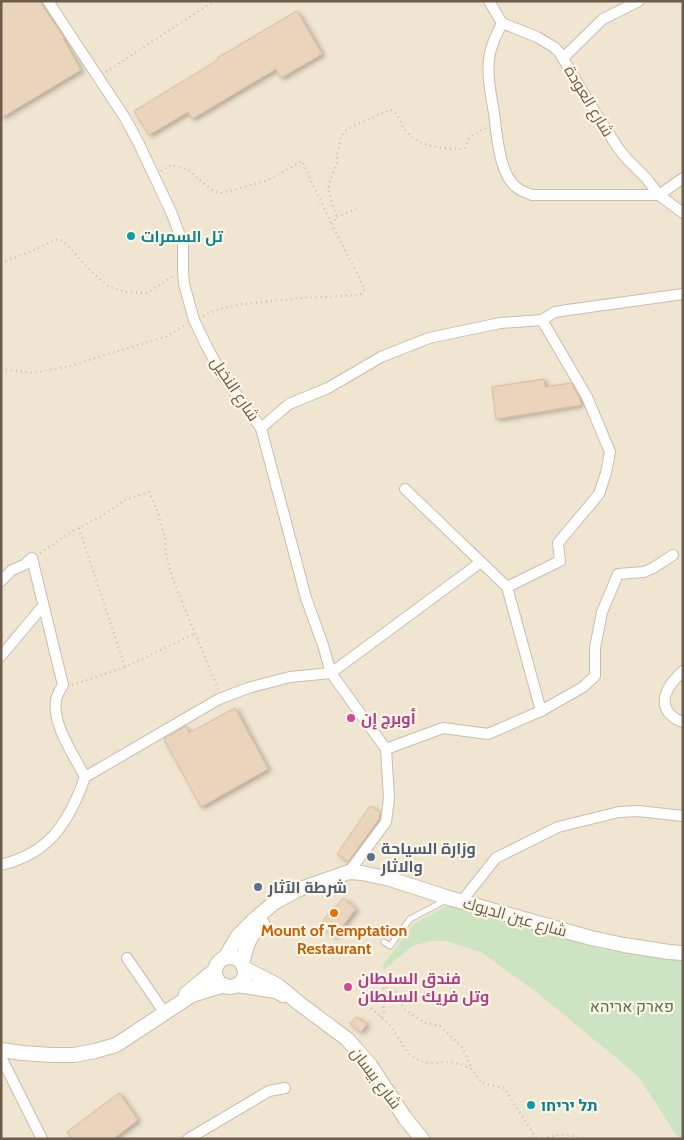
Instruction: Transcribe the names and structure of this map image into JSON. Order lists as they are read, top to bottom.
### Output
{
  "streets": {
    "main road": ["شارع عين الديوك", "شارع بيسان"],
    "street": ["شارع العودة", "شارع النخيل"]
  },
  "parks": ["פארק אריהא"],
  "places": [
    "تل السمرات",
    "أوبرج إن",
    "وزارة السياحة والاثار",
    "شرطة الآثار",
    "Mount of Temptation Restaurant",
    "فندق السلطان وتل فريك السلطان",
    "תל יריחו"
  ]
}
